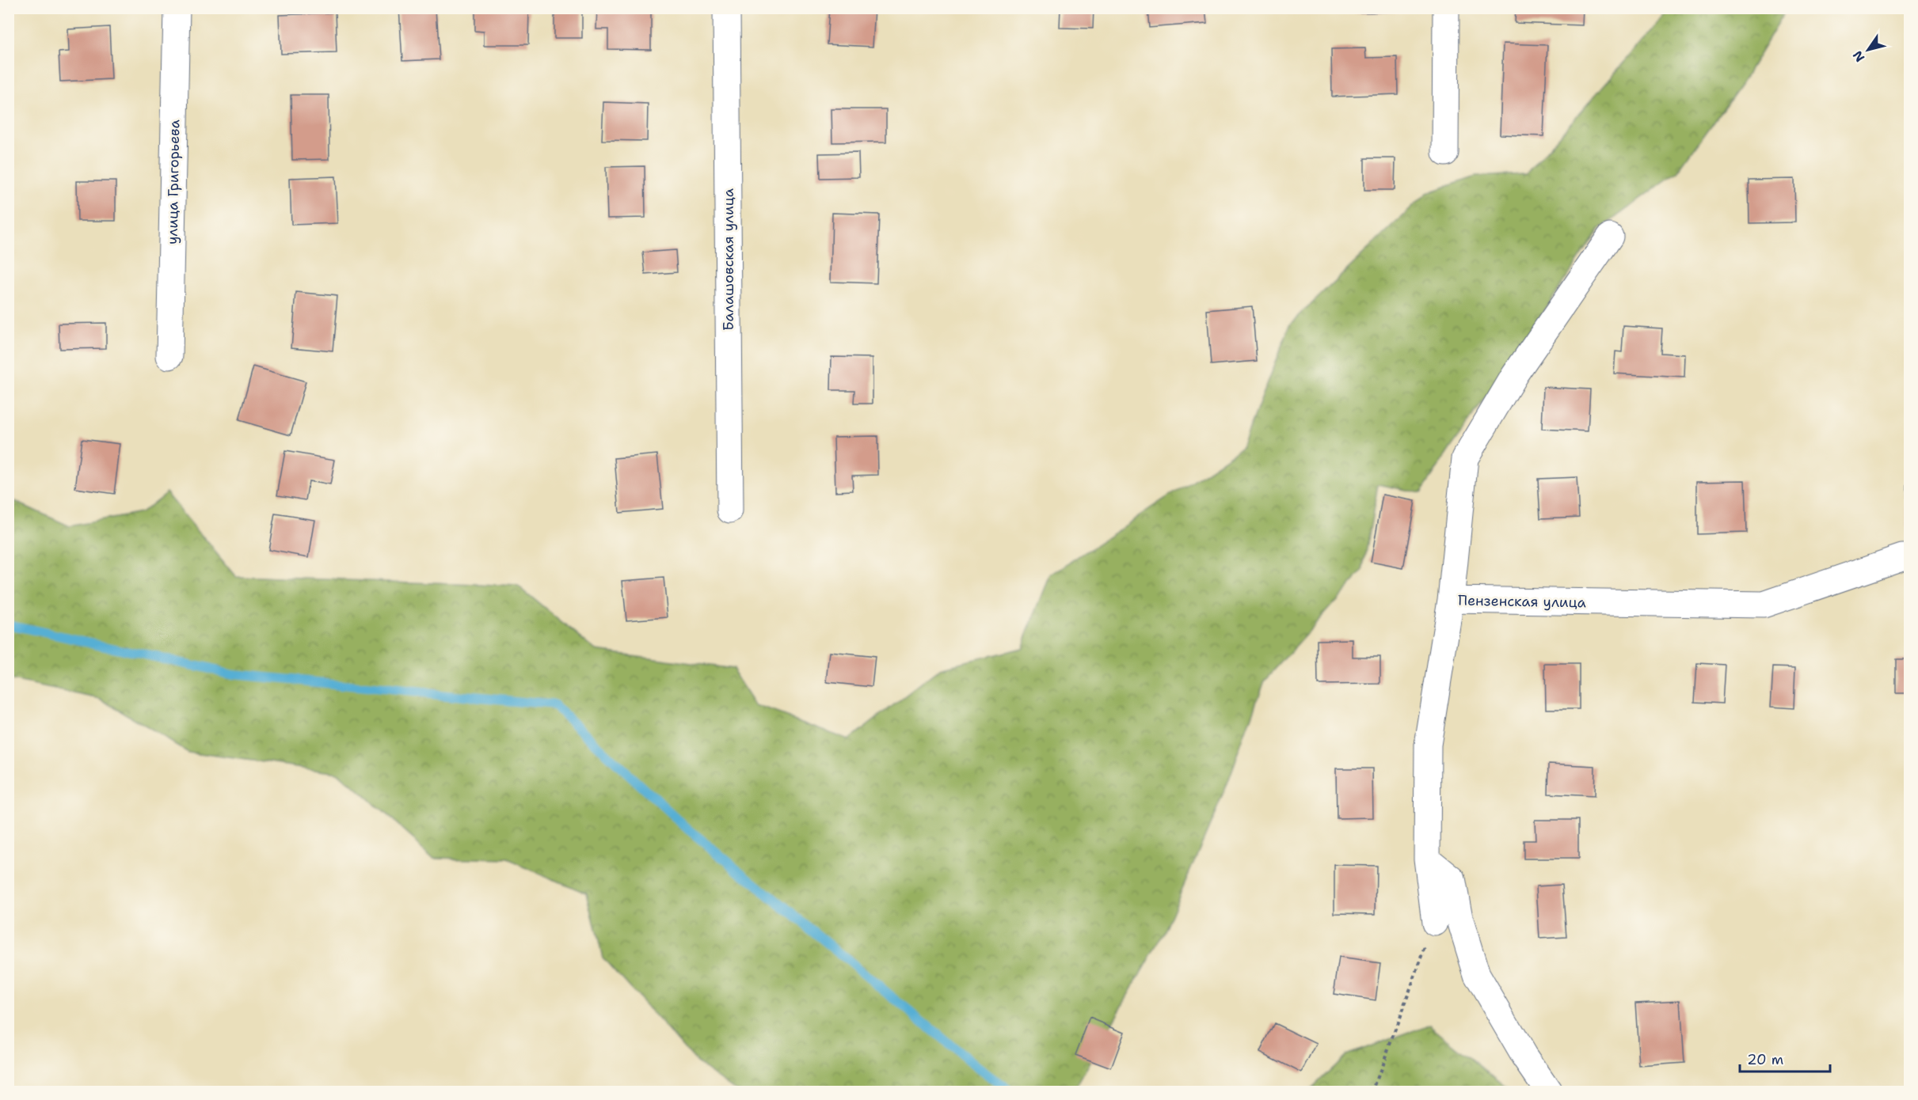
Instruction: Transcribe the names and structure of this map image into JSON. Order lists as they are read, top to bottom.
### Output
{
  "streets": {
    "street": ["улица Григорьева", "Балашовская улица", "Пензенская улица"]
  },
  "scale_bar": "20 m",
  "north": "bottom left"
}
